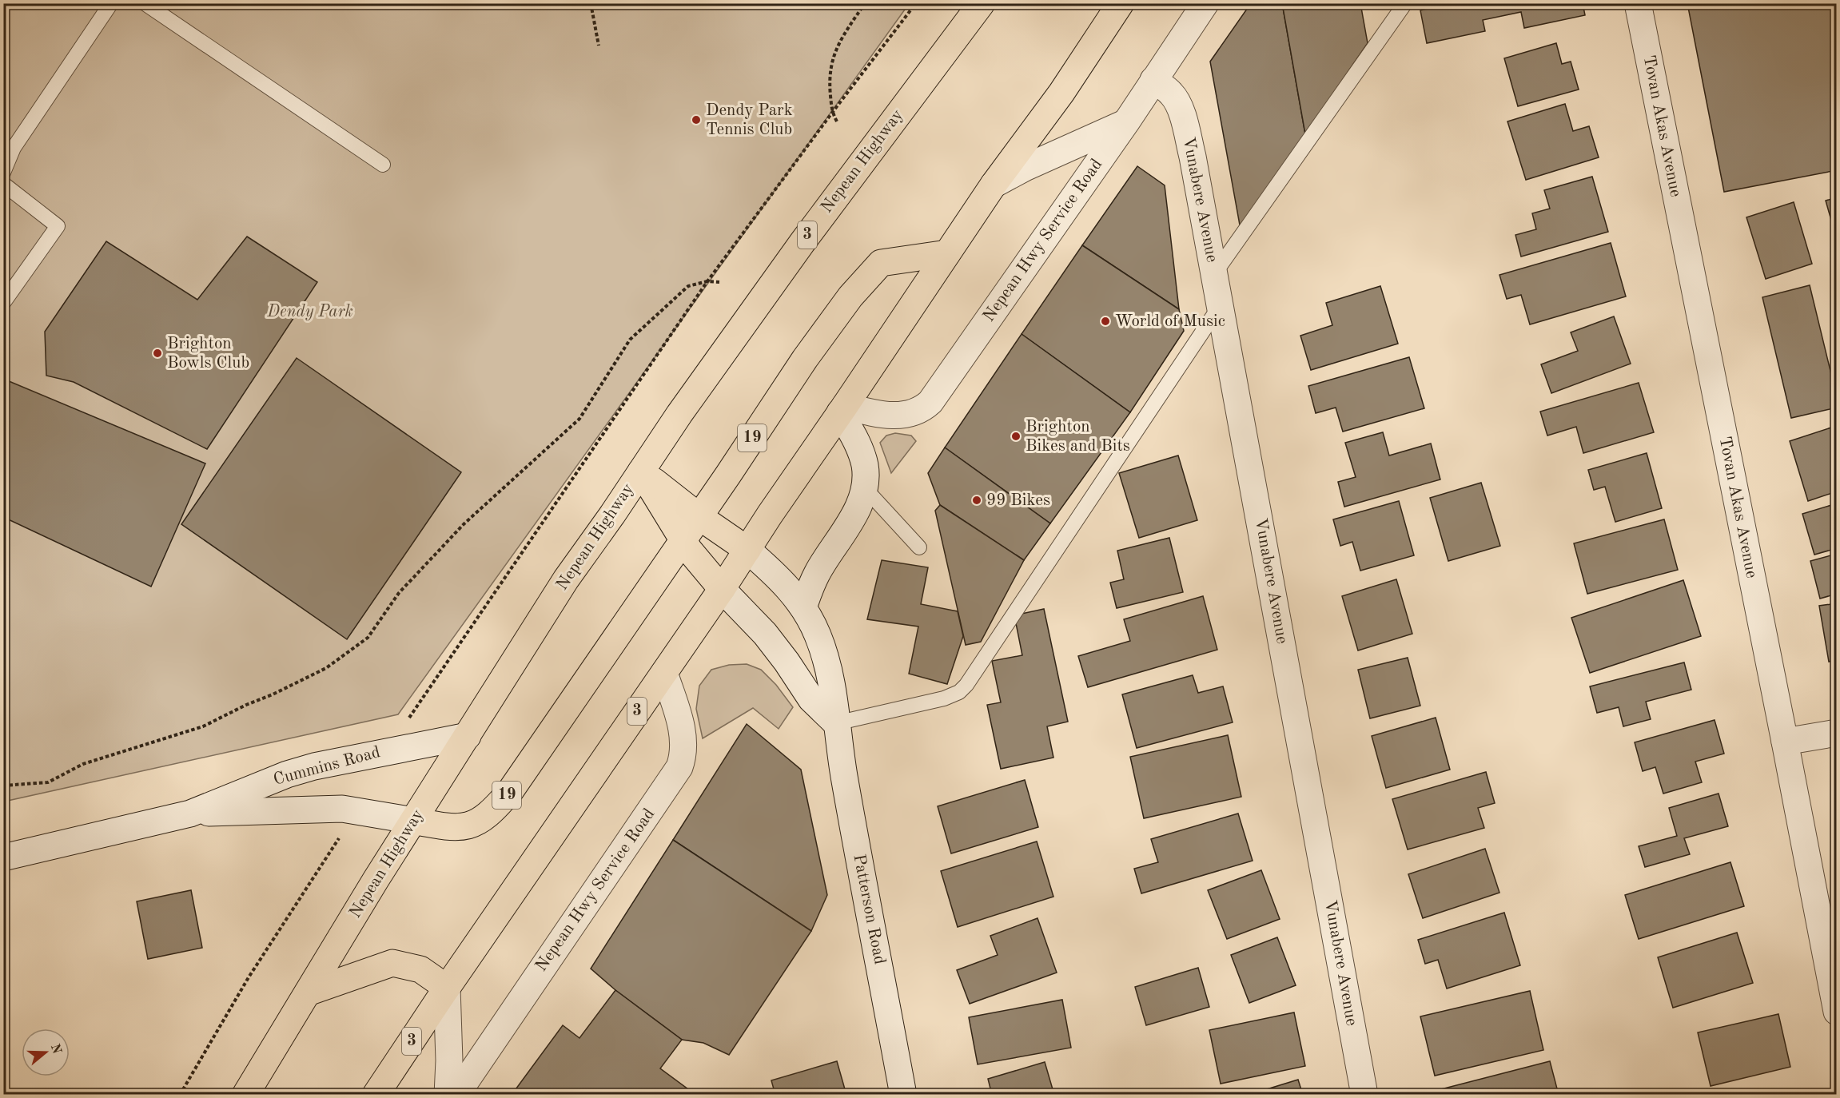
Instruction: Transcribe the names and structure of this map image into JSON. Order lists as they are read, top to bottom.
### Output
{
  "streets": {
    "highway": ["Nepean Highway", "3", "19"],
    "street": [
      "Tovan Akas Avenue",
      "Vunabere Avenue",
      "Nepean Hwy Service Road",
      "Cummins Road",
      "Patterson Road"
    ]
  },
  "crossings": [
    ["Nepean Highway", "19"],
    ["Nepean Highway", "Cummins Road"],
    ["Vunabere Avenue", "Nepean Hwy Service Road"],
    ["3", "Nepean Hwy Service Road"],
    ["3", "19"],
    ["3", "Patterson Road"],
    ["19", "Cummins Road"]
  ],
  "parks": ["Dendy Park"],
  "places": [
    "Dendy Park Tennis Club",
    "World of Music",
    "Brighton Bowls Club",
    "Brighton Bikes and Bits",
    "99 Bikes"
  ],
  "north": "right"
}
